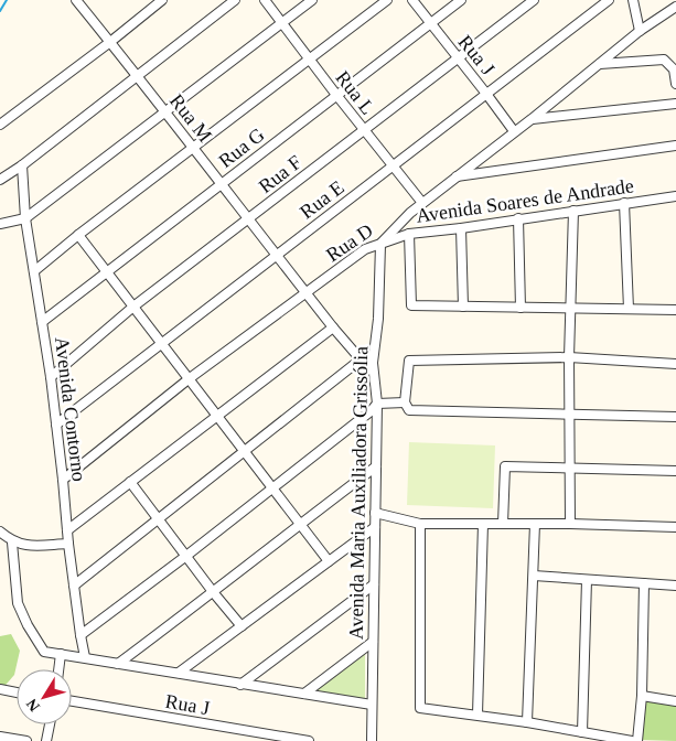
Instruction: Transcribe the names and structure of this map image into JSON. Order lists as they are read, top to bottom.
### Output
{
  "streets": {
    "street": [
      "Rua J",
      "Rua L",
      "Rua M",
      "Rua G",
      "Rua F",
      "Rua E",
      "Avenida Soares de Andrade",
      "Rua D",
      "Avenida Contorno",
      "Avenida Maria Auxiliadora Grissólia"
    ]
  },
  "crossings": [
    ["Rua J", "Rua G"],
    ["Rua J", "Rua F"],
    ["Rua J", "Rua E"],
    ["Rua J", "Rua D"],
    ["Rua L", "Rua G"],
    ["Rua L", "Rua F"],
    ["Rua L", "Rua E"],
    ["Rua L", "Rua D"],
    ["Rua M", "Rua G"],
    ["Rua M", "Rua F"],
    ["Rua M", "Rua E"],
    ["Rua M", "Rua D"],
    ["Rua G", "Avenida Contorno"],
    ["Rua F", "Avenida Contorno"],
    ["Rua E", "Avenida Contorno"],
    ["Avenida Soares de Andrade", "Rua D"],
    ["Avenida Soares de Andrade", "Avenida Maria Auxiliadora Grissólia"],
    ["Rua D", "Avenida Contorno"],
    ["Rua D", "Avenida Maria Auxiliadora Grissólia"]
  ],
  "north": "bottom left"
}
